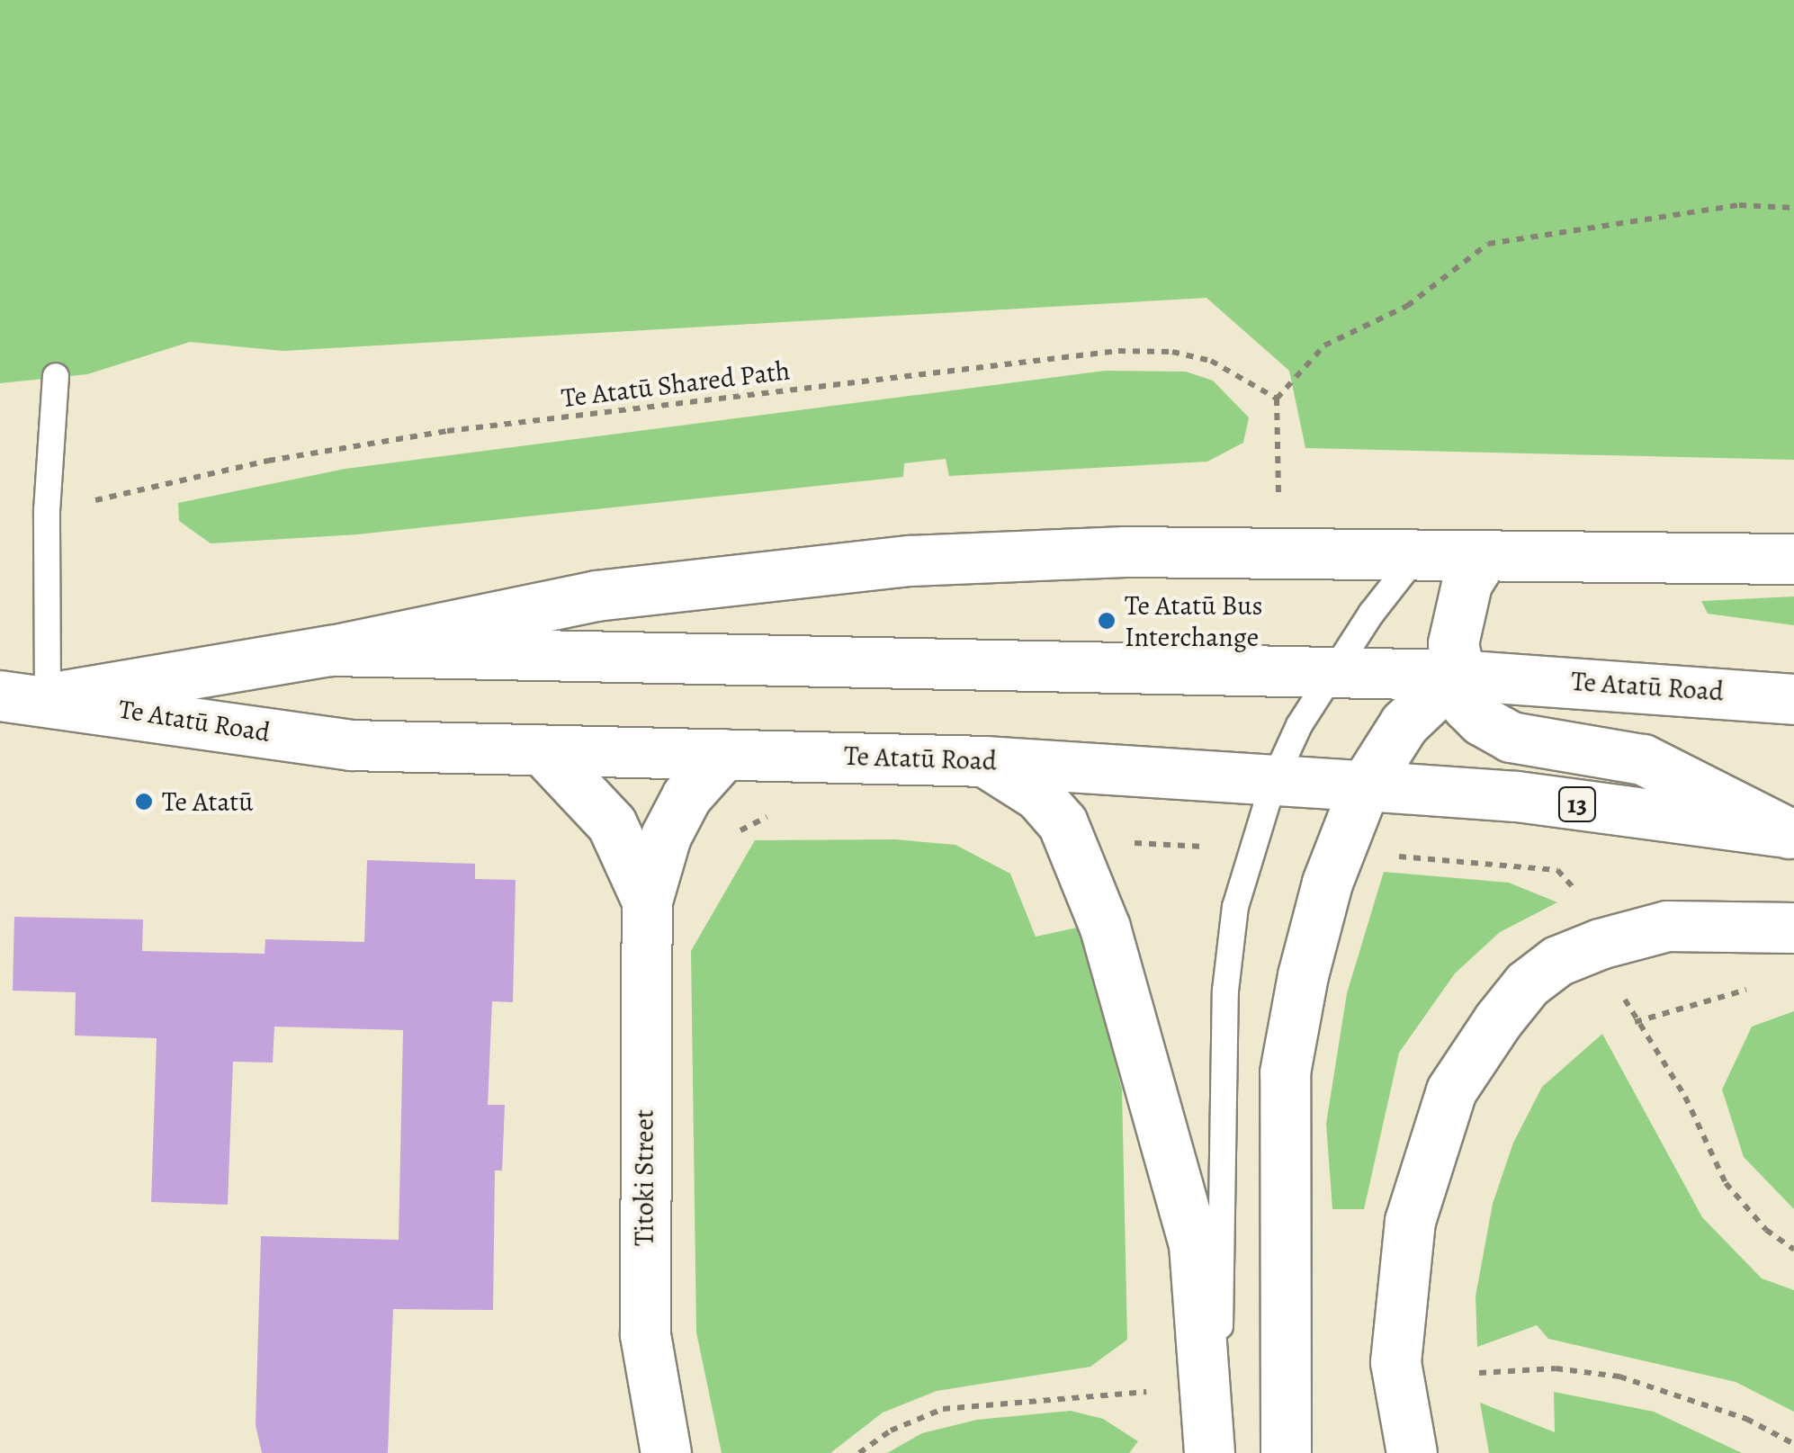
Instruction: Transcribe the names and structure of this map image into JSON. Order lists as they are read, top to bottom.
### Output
{
  "streets": {
    "main road": ["Te Atatū Road", "13", "Titoki Street"],
    "path": ["Te Atatū Shared Path"]
  },
  "crossings": [
    ["Te Atatū Road", "Titoki Street"]
  ],
  "places": ["Te Atatū Bus Interchange", "Te Atatū"]
}
